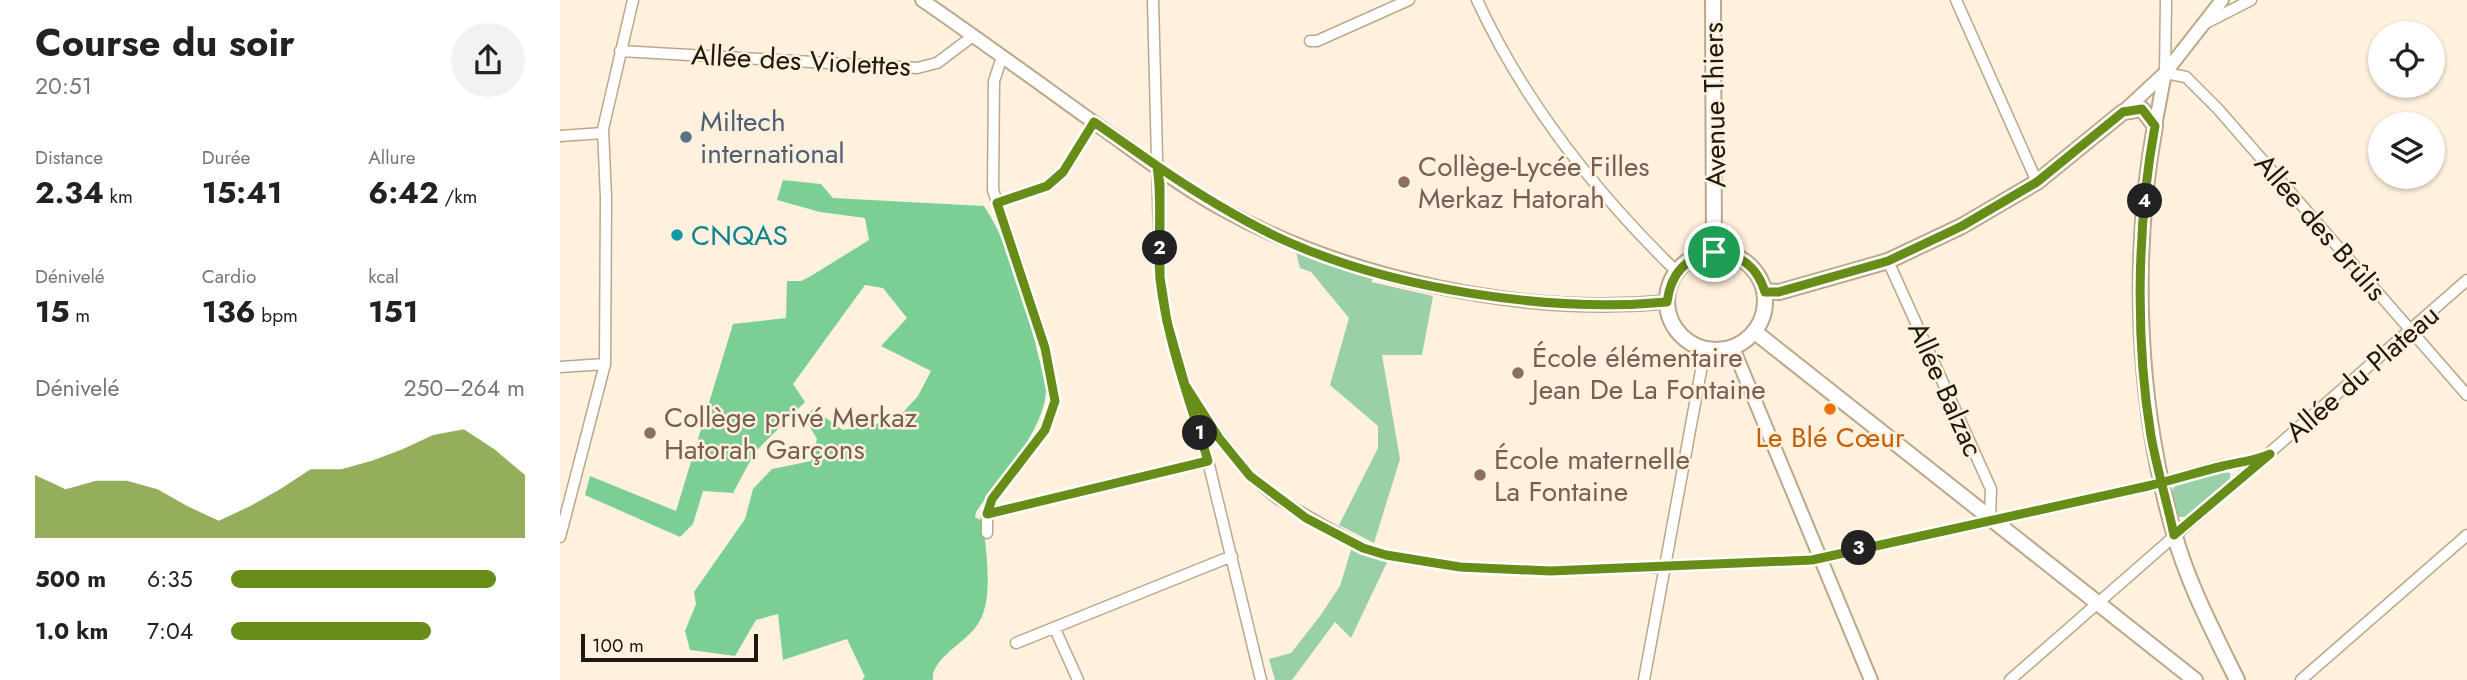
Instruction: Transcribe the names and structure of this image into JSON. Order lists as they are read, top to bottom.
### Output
{
  "streets": {
    "main road": ["Avenue Thiers"],
    "street": [
      "Allée des Violettes",
      "Allée des Brûlis",
      "Allée du Plateau",
      "Allée Balzac"
    ]
  },
  "crossings": [
    ["Allée des Brûlis", "Allée du Plateau"]
  ],
  "places": [
    "Miltech international",
    "Collège-Lycée Filles Merkaz Hatorah",
    "CNQAS",
    "École élémentaire Jean De La Fontaine",
    "Le Blé Cœur",
    "Collège privé Merkaz Hatorah Garçons",
    "École maternelle La Fontaine"
  ],
  "scale_bar": "100 m",
  "page": {
    "heading": ["Course du soir", "20:51"],
    "stats": [
      ["Distance", "2.34 km"],
      ["Durée", "15:41"],
      ["Allure", "6:42 /km"],
      ["Dénivelé", "15 m"],
      ["Cardio", "136 bpm"],
      ["kcal", "151"]
    ],
    "pins": [
      "4",
      "2",
      "1",
      "3"
    ],
    "chart": ["Dénivelé", "250–264 m"],
    "list": [
      {
        "name": "500 m",
        "note": "6:35"
      },
      {
        "name": "1.0 km",
        "note": "7:04"
      }
    ],
    "scale": "100 m"
  }
}
